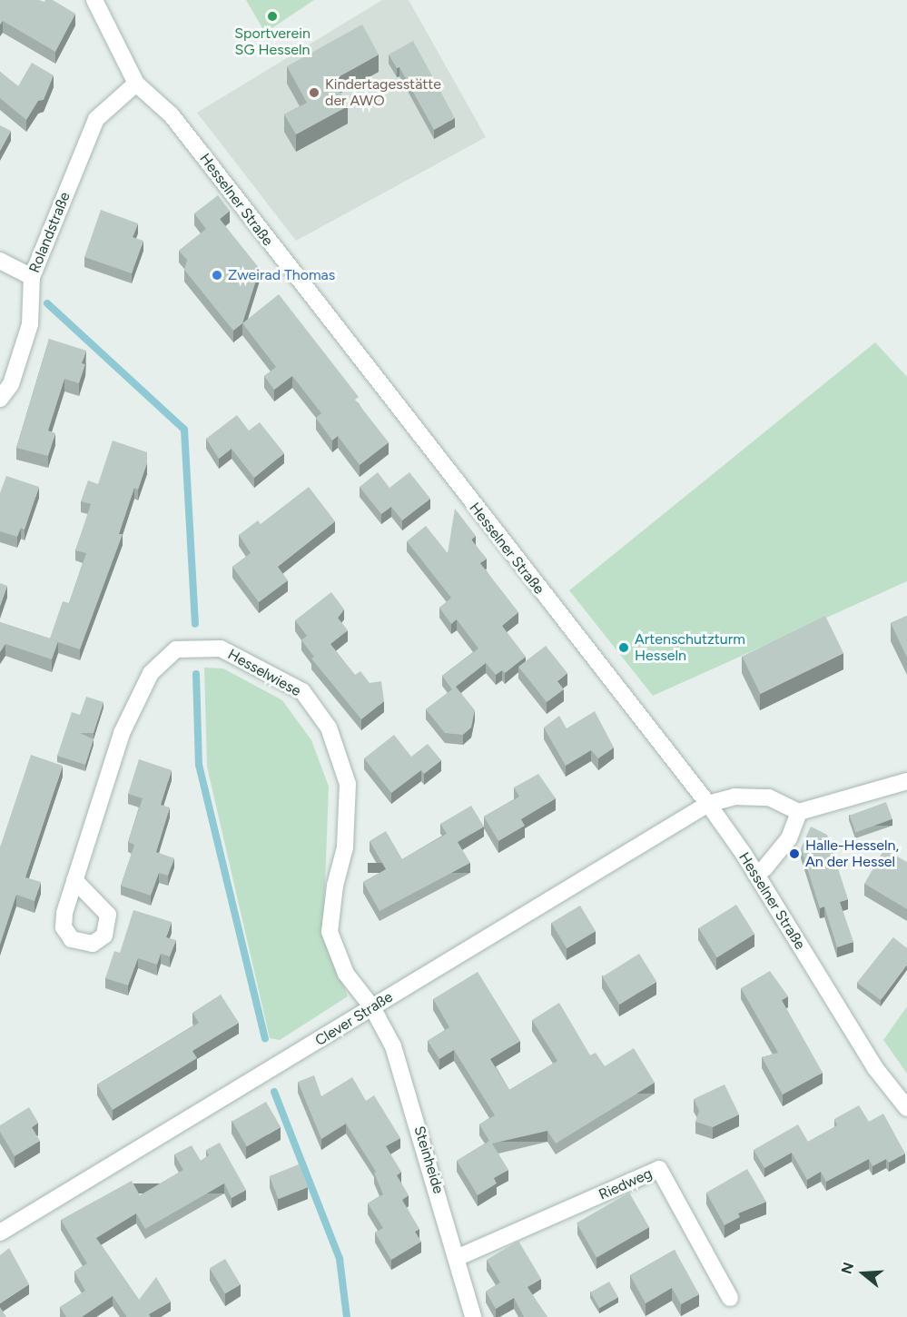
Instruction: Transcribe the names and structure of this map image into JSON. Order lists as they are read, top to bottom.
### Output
{
  "streets": {
    "street": [
      "Hesselner Straße",
      "Rolandstraße",
      "Hesselwiese",
      "Clever Straße",
      "Steinheide",
      "Riedweg"
    ]
  },
  "crossings": [
    ["Hesselner Straße", "Rolandstraße"],
    ["Hesselner Straße", "Clever Straße"],
    ["Hesselwiese", "Clever Straße"],
    ["Hesselwiese", "Steinheide"],
    ["Clever Straße", "Steinheide"],
    ["Steinheide", "Riedweg"]
  ],
  "places": [
    "Sportverein SG Hesseln",
    "Kindertagesstätte der AWO",
    "Zweirad Thomas",
    "Artenschutzturm Hesseln",
    "Halle-Hesseln, An der Hessel"
  ],
  "north": "left"
}
